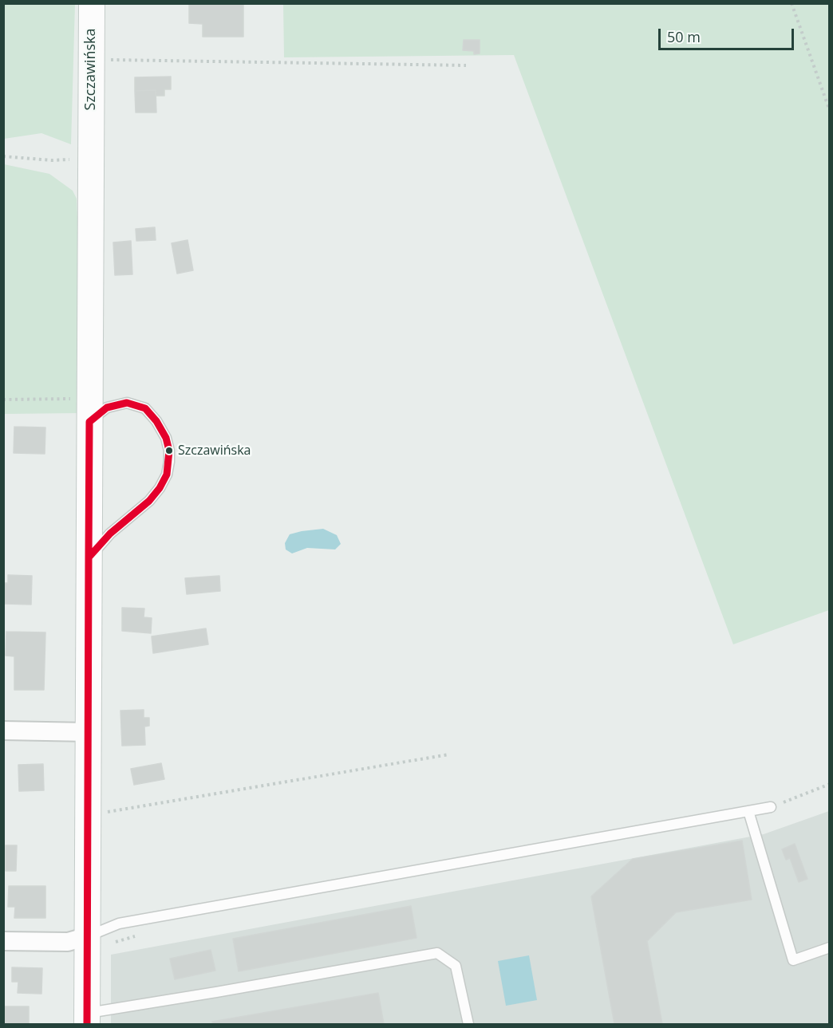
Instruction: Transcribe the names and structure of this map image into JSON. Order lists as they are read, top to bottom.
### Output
{
  "streets": {
    "street": ["Szczawińska"]
  },
  "places": ["Szczawińska"],
  "scale_bar": "50 m"
}
